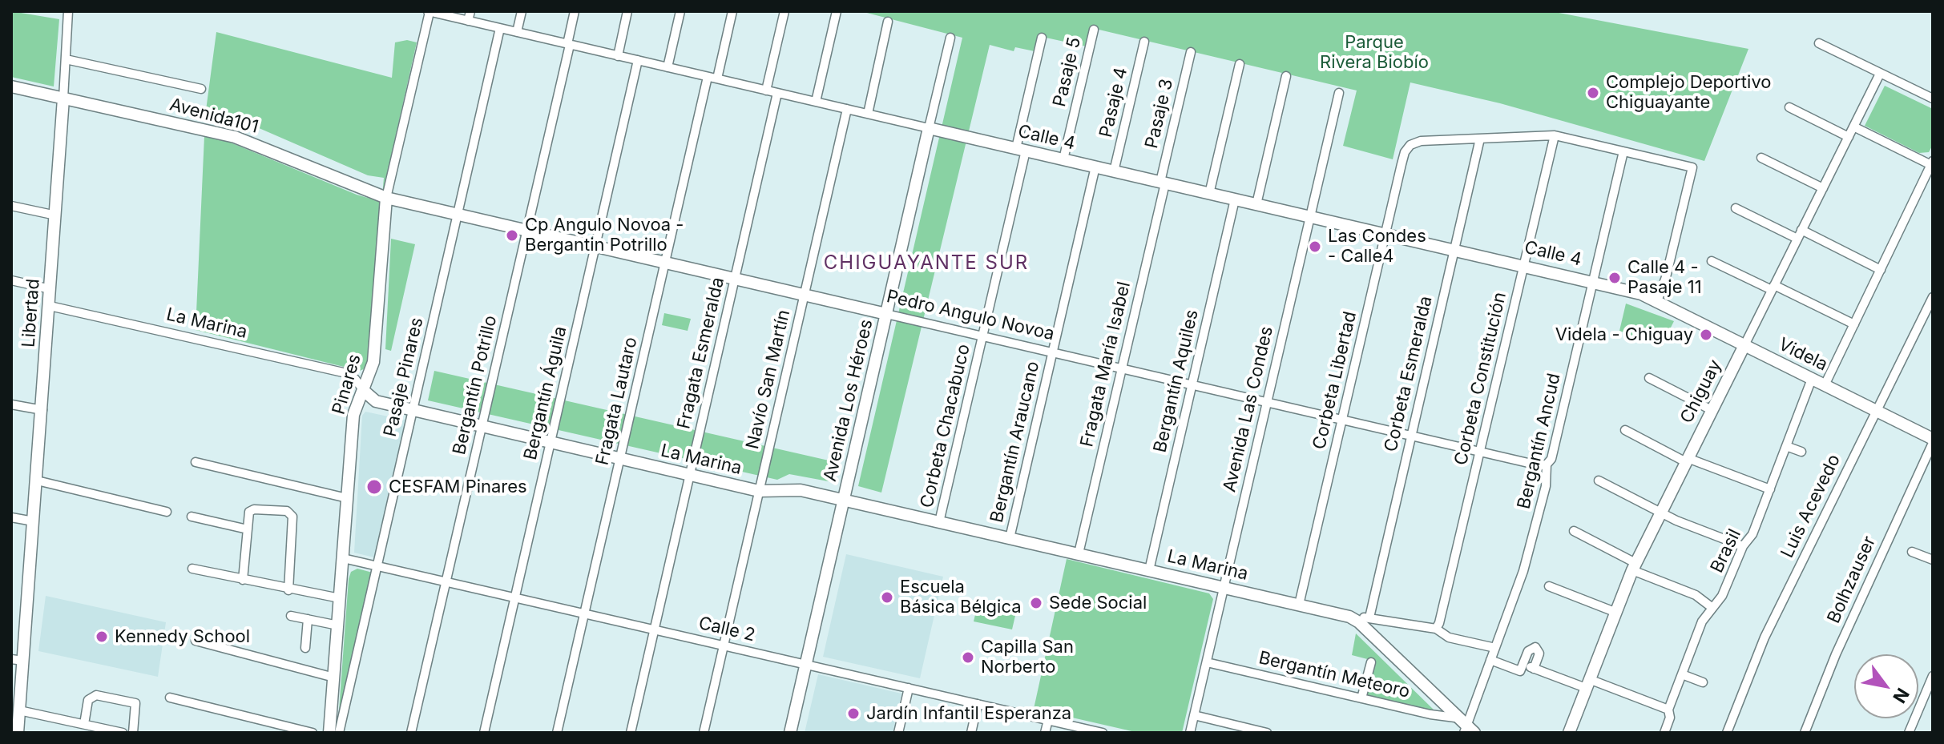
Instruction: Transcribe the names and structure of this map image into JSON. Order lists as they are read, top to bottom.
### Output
{
  "streets": {
    "street": [
      "Pasaje 5",
      "Pasaje 4",
      "Pasaje 3",
      "Avenida101",
      "Calle 4",
      "Libertad",
      "Pedro Angulo Novoa",
      "La Marina",
      "Fragata Esmeralda",
      "Videla",
      "Fragata María Isabel",
      "Corbeta Esmeralda",
      "Pasaje Pinares",
      "Corbeta Constitución",
      "Navío San Martín",
      "Corbeta Libertad",
      "Bergantín Aquiles",
      "Pinares",
      "Bergantín Potrillo",
      "Chiguay",
      "Bergantín Águila",
      "Avenida Los Héroes",
      "Fragata Lautaro",
      "Avenida Las Condes",
      "Corbeta Chacabuco",
      "Bergantín Ancud",
      "Bergantín Araucano",
      "Luis Acevedo",
      "Brasil",
      "Bolhzauser",
      "Calle 2",
      "Bergantín Meteoro"
    ]
  },
  "crossings": [
    ["Pasaje 5", "Calle 4"],
    ["Pasaje 4", "Calle 4"],
    ["Pasaje 3", "Calle 4"],
    ["Pasaje 3", "Fragata María Isabel"],
    ["Avenida101", "Libertad"],
    ["Avenida101", "Pedro Angulo Novoa"],
    ["Avenida101", "Pinares"],
    ["Calle 4", "Fragata Esmeralda"],
    ["Calle 4", "Videla"],
    ["Calle 4", "Fragata María Isabel"],
    ["Calle 4", "Corbeta Esmeralda"],
    ["Calle 4", "Pasaje Pinares"],
    ["Calle 4", "Corbeta Constitución"],
    ["Calle 4", "Navío San Martín"],
    ["Calle 4", "Corbeta Libertad"],
    ["Calle 4", "Bergantín Aquiles"],
    ["Calle 4", "Pinares"],
    ["Calle 4", "Bergantín Potrillo"],
    ["Calle 4", "Bergantín Águila"],
    ["Calle 4", "Avenida Los Héroes"],
    ["Calle 4", "Fragata Lautaro"],
    ["Calle 4", "Avenida Las Condes"],
    ["Calle 4", "Corbeta Chacabuco"],
    ["Calle 4", "Bergantín Ancud"],
    ["Calle 4", "Bergantín Araucano"],
    ["Libertad", "La Marina"],
    ["Pedro Angulo Novoa", "Fragata Esmeralda"],
    ["Pedro Angulo Novoa", "Fragata María Isabel"],
    ["Pedro Angulo Novoa", "Corbeta Esmeralda"],
    ["Pedro Angulo Novoa", "Pasaje Pinares"],
    ["Pedro Angulo Novoa", "Corbeta Constitución"],
    ["Pedro Angulo Novoa", "Navío San Martín"],
    ["Pedro Angulo Novoa", "Corbeta Libertad"],
    ["Pedro Angulo Novoa", "Bergantín Aquiles"],
    ["Pedro Angulo Novoa", "Pinares"],
    ["Pedro Angulo Novoa", "Bergantín Potrillo"],
    ["Pedro Angulo Novoa", "Bergantín Águila"],
    ["Pedro Angulo Novoa", "Avenida Los Héroes"],
    ["Pedro Angulo Novoa", "Fragata Lautaro"],
    ["Pedro Angulo Novoa", "Avenida Las Condes"],
    ["Pedro Angulo Novoa", "Corbeta Chacabuco"],
    ["Pedro Angulo Novoa", "Bergantín Ancud"],
    ["Pedro Angulo Novoa", "Bergantín Araucano"],
    ["La Marina", "Fragata Esmeralda"],
    ["La Marina", "Fragata María Isabel"],
    ["La Marina", "Corbeta Esmeralda"],
    ["La Marina", "Pasaje Pinares"],
    ["La Marina", "Corbeta Constitución"],
    ["La Marina", "Navío San Martín"],
    ["La Marina", "Corbeta Libertad"],
    ["La Marina", "Bergantín Aquiles"],
    ["La Marina", "Pinares"],
    ["La Marina", "Bergantín Potrillo"],
    ["La Marina", "Bergantín Águila"],
    ["La Marina", "Avenida Los Héroes"],
    ["La Marina", "Fragata Lautaro"],
    ["La Marina", "Avenida Las Condes"],
    ["La Marina", "Corbeta Chacabuco"],
    ["La Marina", "Bergantín Ancud"],
    ["La Marina", "Bergantín Araucano"],
    ["La Marina", "Bergantín Meteoro"],
    ["Fragata Esmeralda", "Calle 2"],
    ["Videla", "Chiguay"],
    ["Videla", "Luis Acevedo"],
    ["Videla", "Brasil"],
    ["Videla", "Bolhzauser"],
    ["Corbeta Esmeralda", "Corbeta Libertad"],
    ["Pasaje Pinares", "Calle 2"],
    ["Navío San Martín", "Calle 2"],
    ["Pinares", "Calle 2"],
    ["Bergantín Potrillo", "Calle 2"],
    ["Bergantín Águila", "Calle 2"],
    ["Avenida Los Héroes", "Calle 2"],
    ["Fragata Lautaro", "Calle 2"],
    ["Avenida Las Condes", "Bergantín Meteoro"]
  ],
  "districts": ["CHIGUAYANTE SUR"],
  "parks": ["Parque Rivera Biobío"],
  "places": [
    "Complejo Deportivo Chiguayante",
    "Cp Angulo Novoa - Bergantin Potrillo",
    "Las Condes - Calle4",
    "Calle 4 - Pasaje 11",
    "Videla - Chiguay",
    "CESFAM Pinares",
    "Escuela Básica Bélgica",
    "Sede Social",
    "Kennedy School",
    "Capilla San Norberto",
    "Jardín Infantil Esperanza"
  ],
  "north": "bottom right"
}
